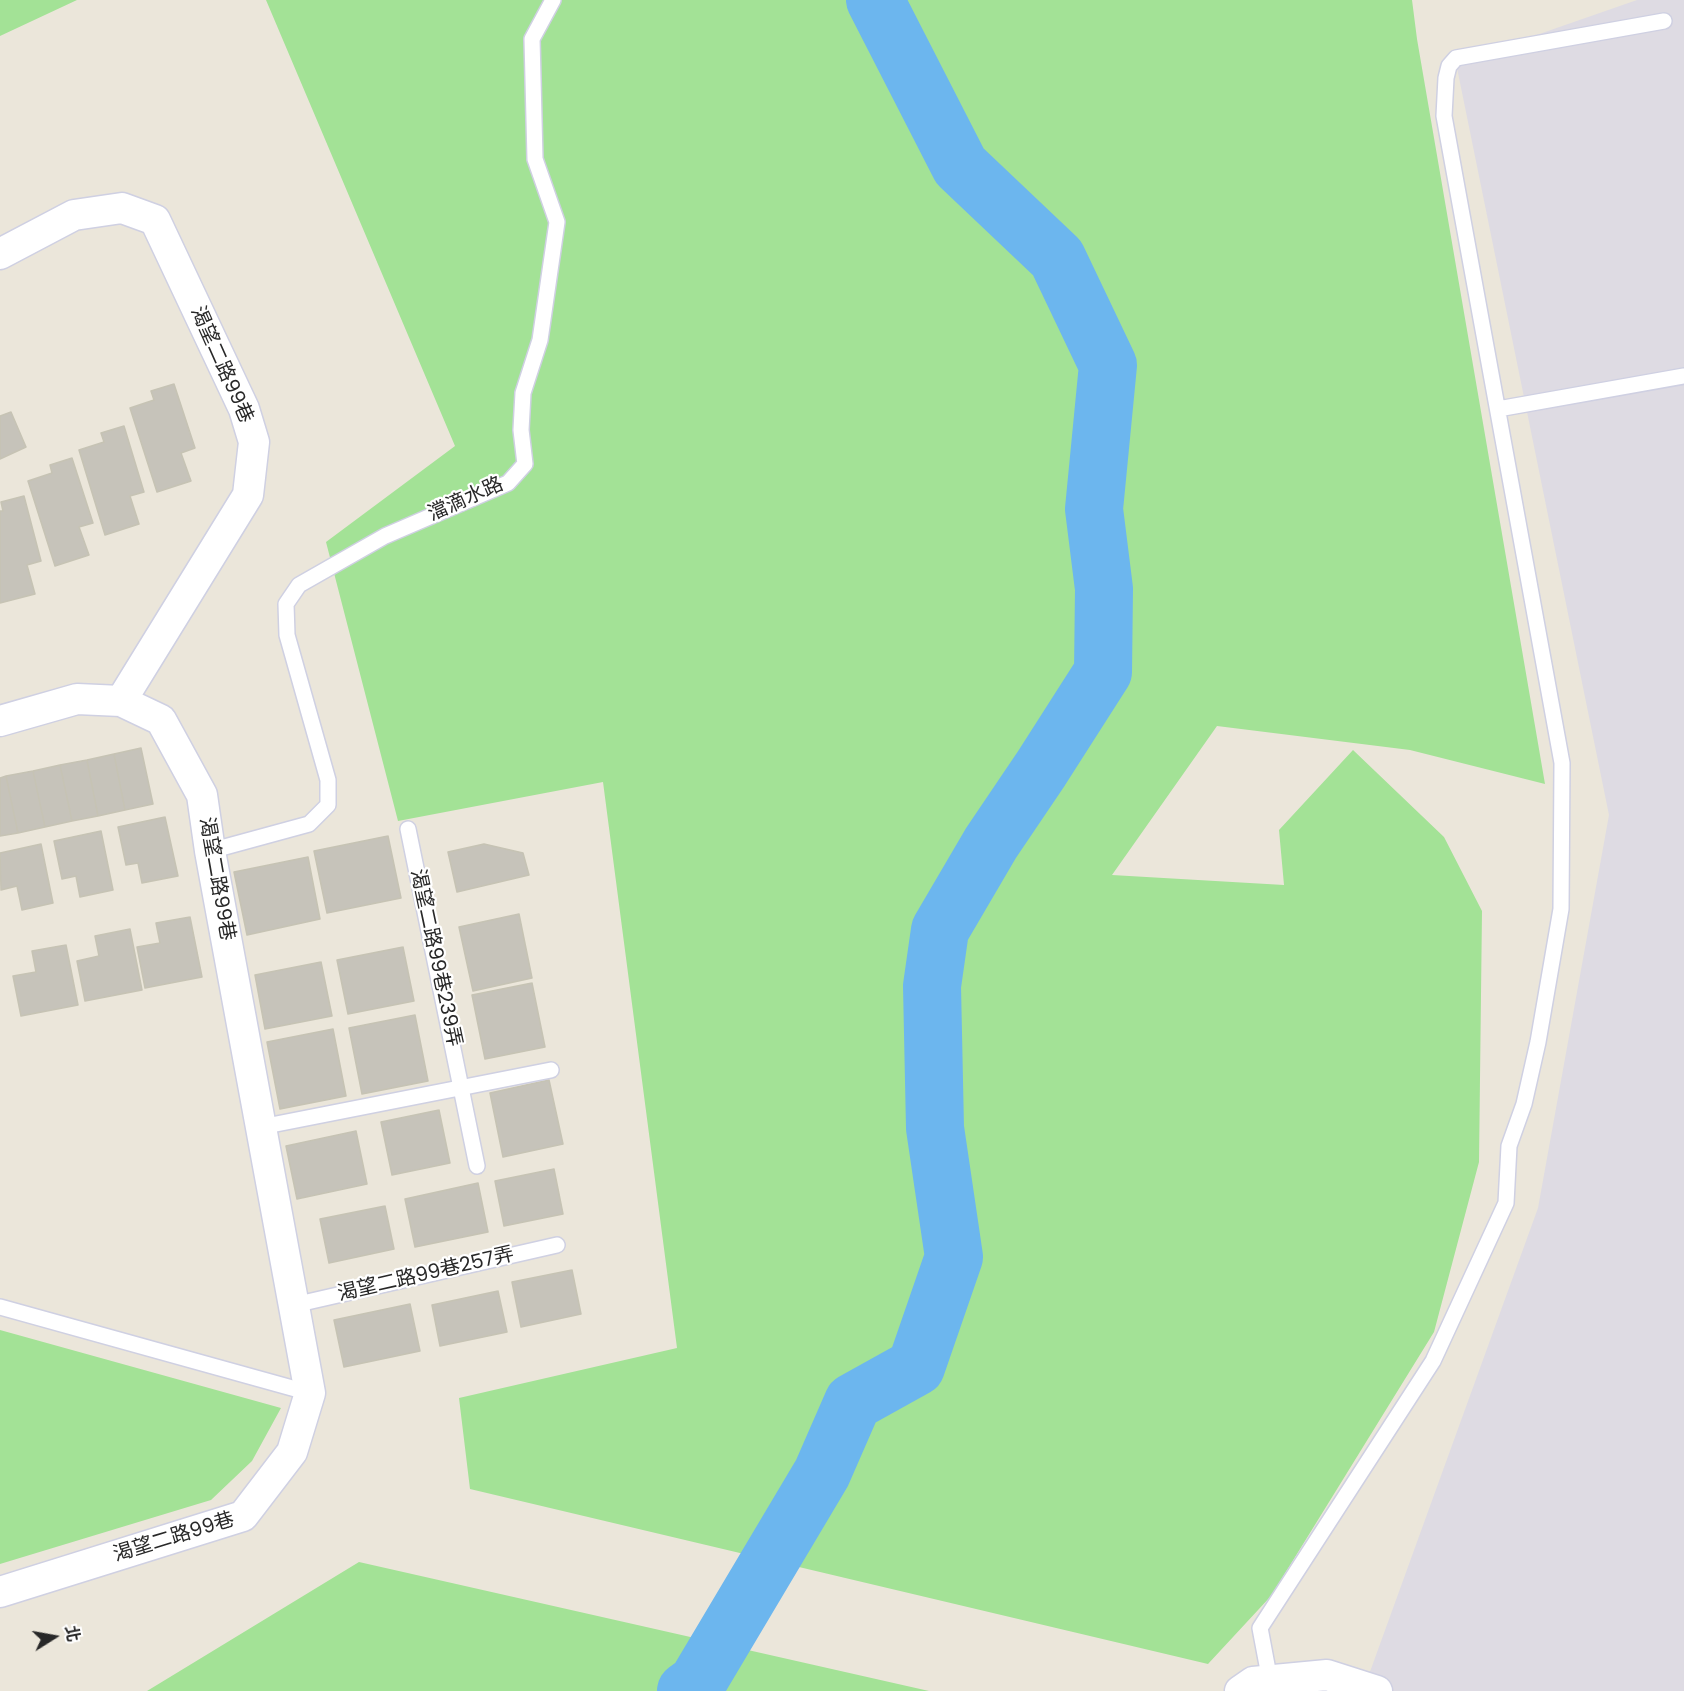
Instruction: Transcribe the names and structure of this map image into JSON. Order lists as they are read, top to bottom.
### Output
{
  "streets": {
    "street": ["渴望二路99巷"],
    "lane": ["澢滴水路", "渴望二路99巷239弄", "渴望二路99巷257弄"]
  },
  "crossings": [
    ["渴望二路99巷", "澢滴水路"],
    ["渴望二路99巷", "渴望二路99巷257弄"]
  ],
  "north": "right"
}
